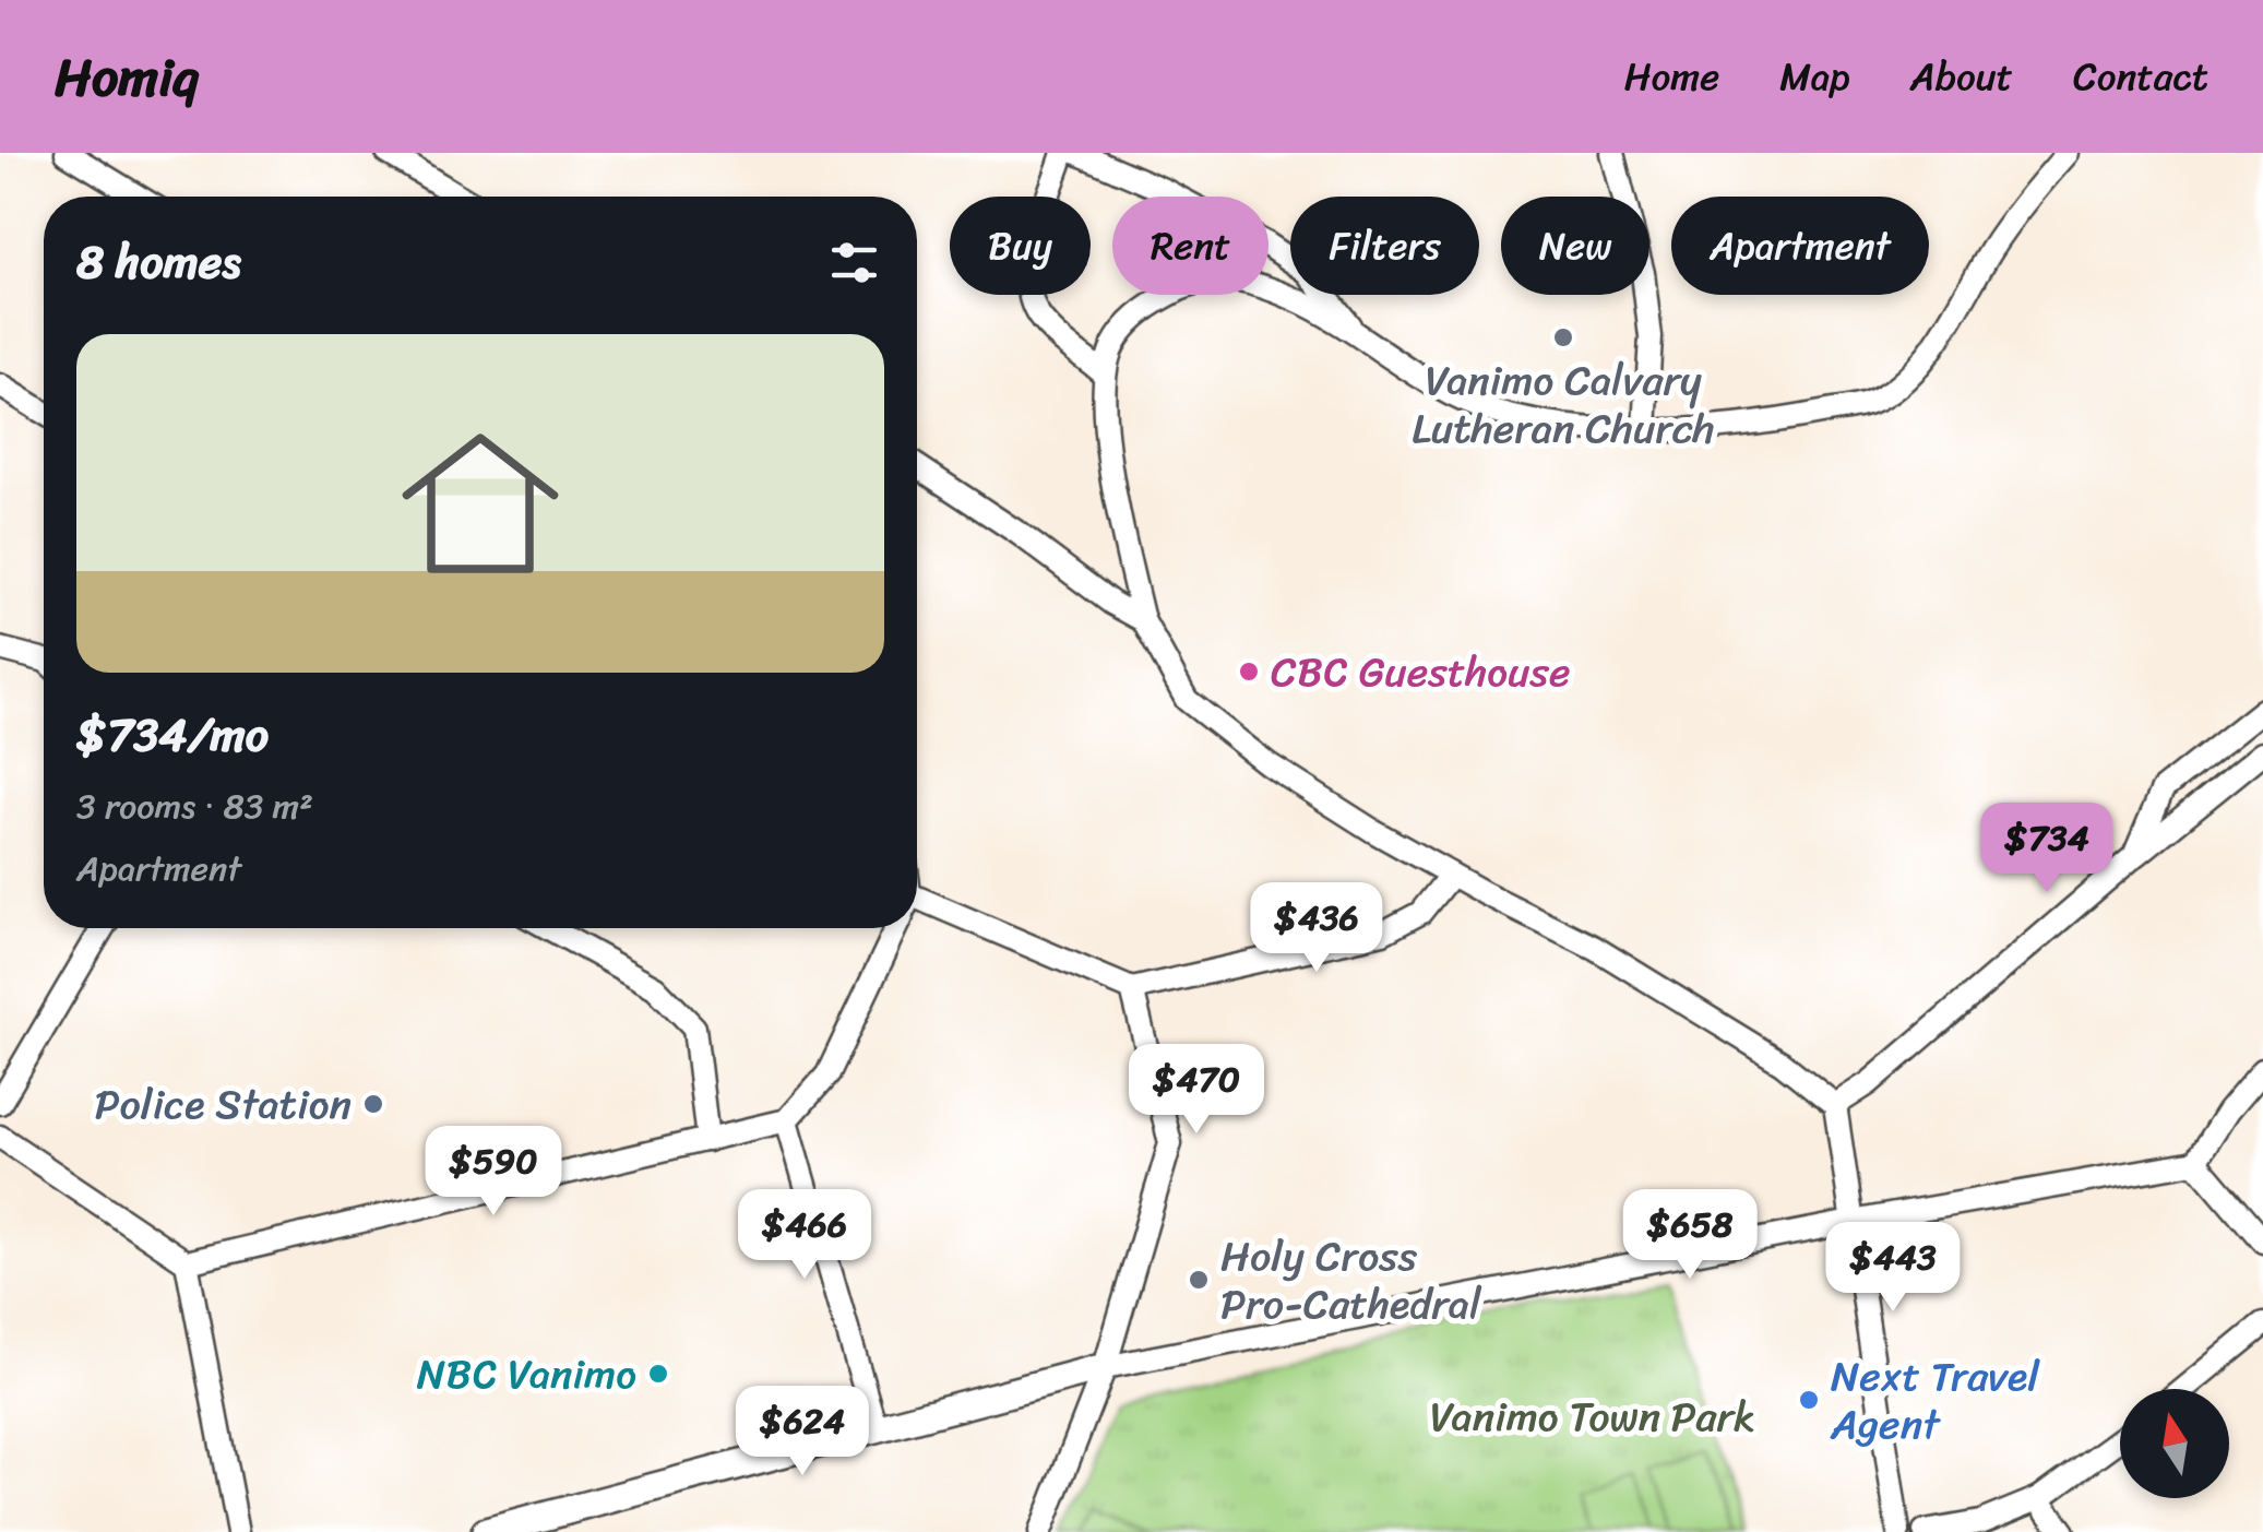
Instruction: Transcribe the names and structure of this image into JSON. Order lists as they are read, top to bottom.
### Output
{
  "parks": ["Vanimo Town Park"],
  "places": [
    "Vanimo Calvary Lutheran Church",
    "CBC Guesthouse",
    "Police Station",
    "Holy Cross Pro-Cathedral",
    "NBC Vanimo",
    "Next Travel Agent"
  ],
  "north": "top",
  "page": {
    "header": "Homiq",
    "nav": [
      "Home",
      "Map",
      "About",
      "Contact"
    ],
    "chip": [
      "Buy",
      "Rent",
      "Filters",
      "New",
      "Apartment"
    ],
    "heading": "8 homes",
    "list": [
      {
        "name": "$734/mo",
        "note": "3 rooms · 83 m² · Apartment"
      }
    ],
    "price": [
      "$734",
      "$436",
      "$470",
      "$590",
      "$466",
      "$658",
      "$443",
      "$624"
    ]
  }
}
